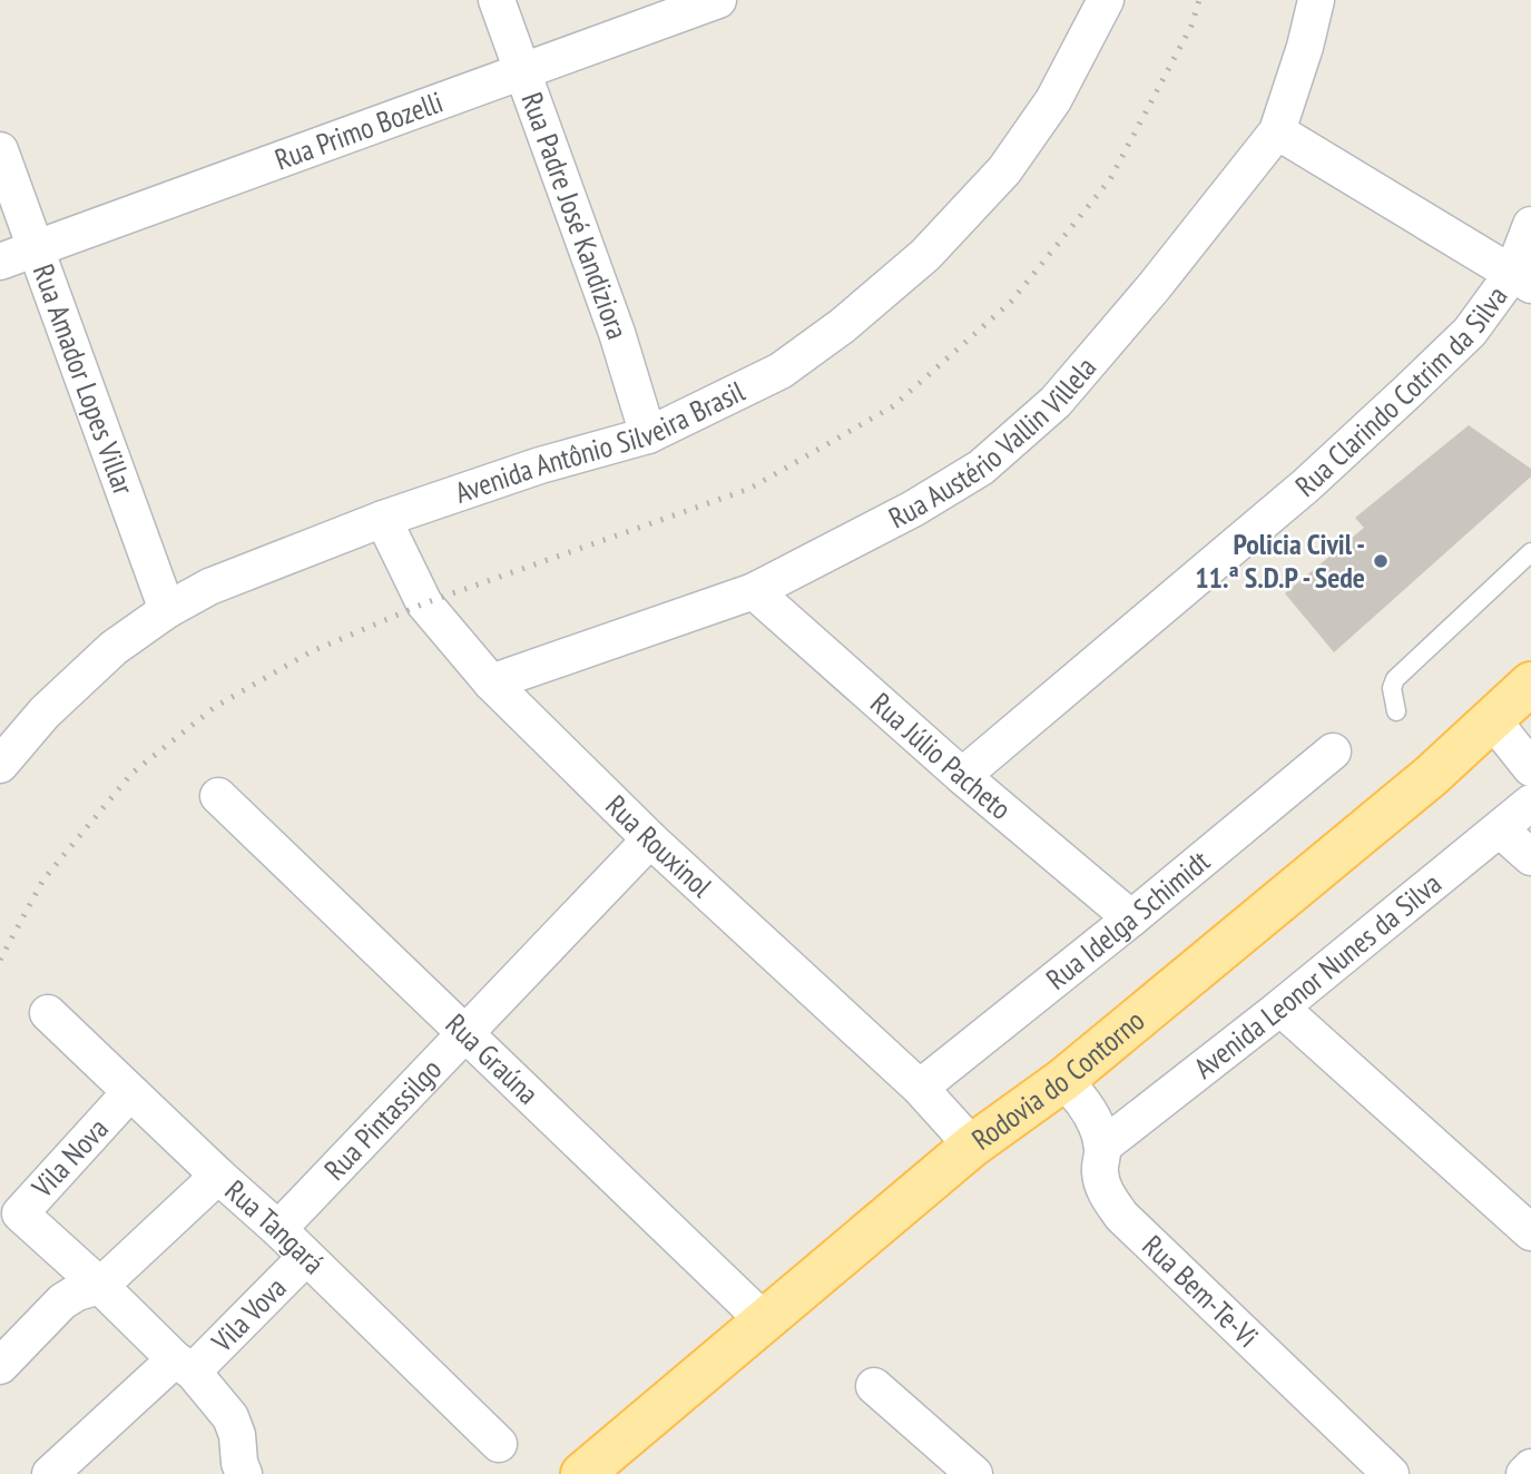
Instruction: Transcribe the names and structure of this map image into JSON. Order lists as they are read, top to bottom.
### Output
{
  "streets": {
    "main road": ["Rodovia do Contorno"],
    "street": [
      "Rua Primo Bozelli",
      "Rua Padre José Kandiziora",
      "Rua Amador Lopes Villar",
      "Rua Clarindo Cotrim da Silva",
      "Rua Austério Vallin Villela",
      "Avenida Antônio Silveira Brasil",
      "Rua Júlio Pacheto",
      "Rua Rouxinol",
      "Rua Idelga Schimidt",
      "Avenida Leonor Nunes da Silva",
      "Rua Graúna",
      "Rua Pintassilgo",
      "Vila Nova",
      "Rua Tangará",
      "Rua Bem-Te-Vi",
      "Vila Vova"
    ]
  },
  "crossings": [
    ["Rua Primo Bozelli", "Rua Padre José Kandiziora"],
    ["Rua Primo Bozelli", "Rua Amador Lopes Villar"],
    ["Rua Padre José Kandiziora", "Avenida Antônio Silveira Brasil"],
    ["Rua Amador Lopes Villar", "Avenida Antônio Silveira Brasil"],
    ["Rua Clarindo Cotrim da Silva", "Rua Júlio Pacheto"],
    ["Rua Austério Vallin Villela", "Rua Júlio Pacheto"],
    ["Rua Austério Vallin Villela", "Rua Rouxinol"],
    ["Avenida Antônio Silveira Brasil", "Rua Rouxinol"],
    ["Rua Júlio Pacheto", "Rua Idelga Schimidt"],
    ["Rua Rouxinol", "Rua Idelga Schimidt"],
    ["Rua Rouxinol", "Rodovia do Contorno"],
    ["Rua Rouxinol", "Rua Pintassilgo"],
    ["Avenida Leonor Nunes da Silva", "Rua Bem-Te-Vi"],
    ["Rua Graúna", "Rodovia do Contorno"],
    ["Rua Graúna", "Rua Pintassilgo"],
    ["Rodovia do Contorno", "Rua Bem-Te-Vi"],
    ["Rua Pintassilgo", "Rua Tangará"],
    ["Vila Nova", "Rua Tangará"],
    ["Vila Nova", "Vila Vova"],
    ["Rua Tangará", "Vila Vova"]
  ],
  "places": ["Policia Civil - 11.ª S.D.P - Sede"]
}
